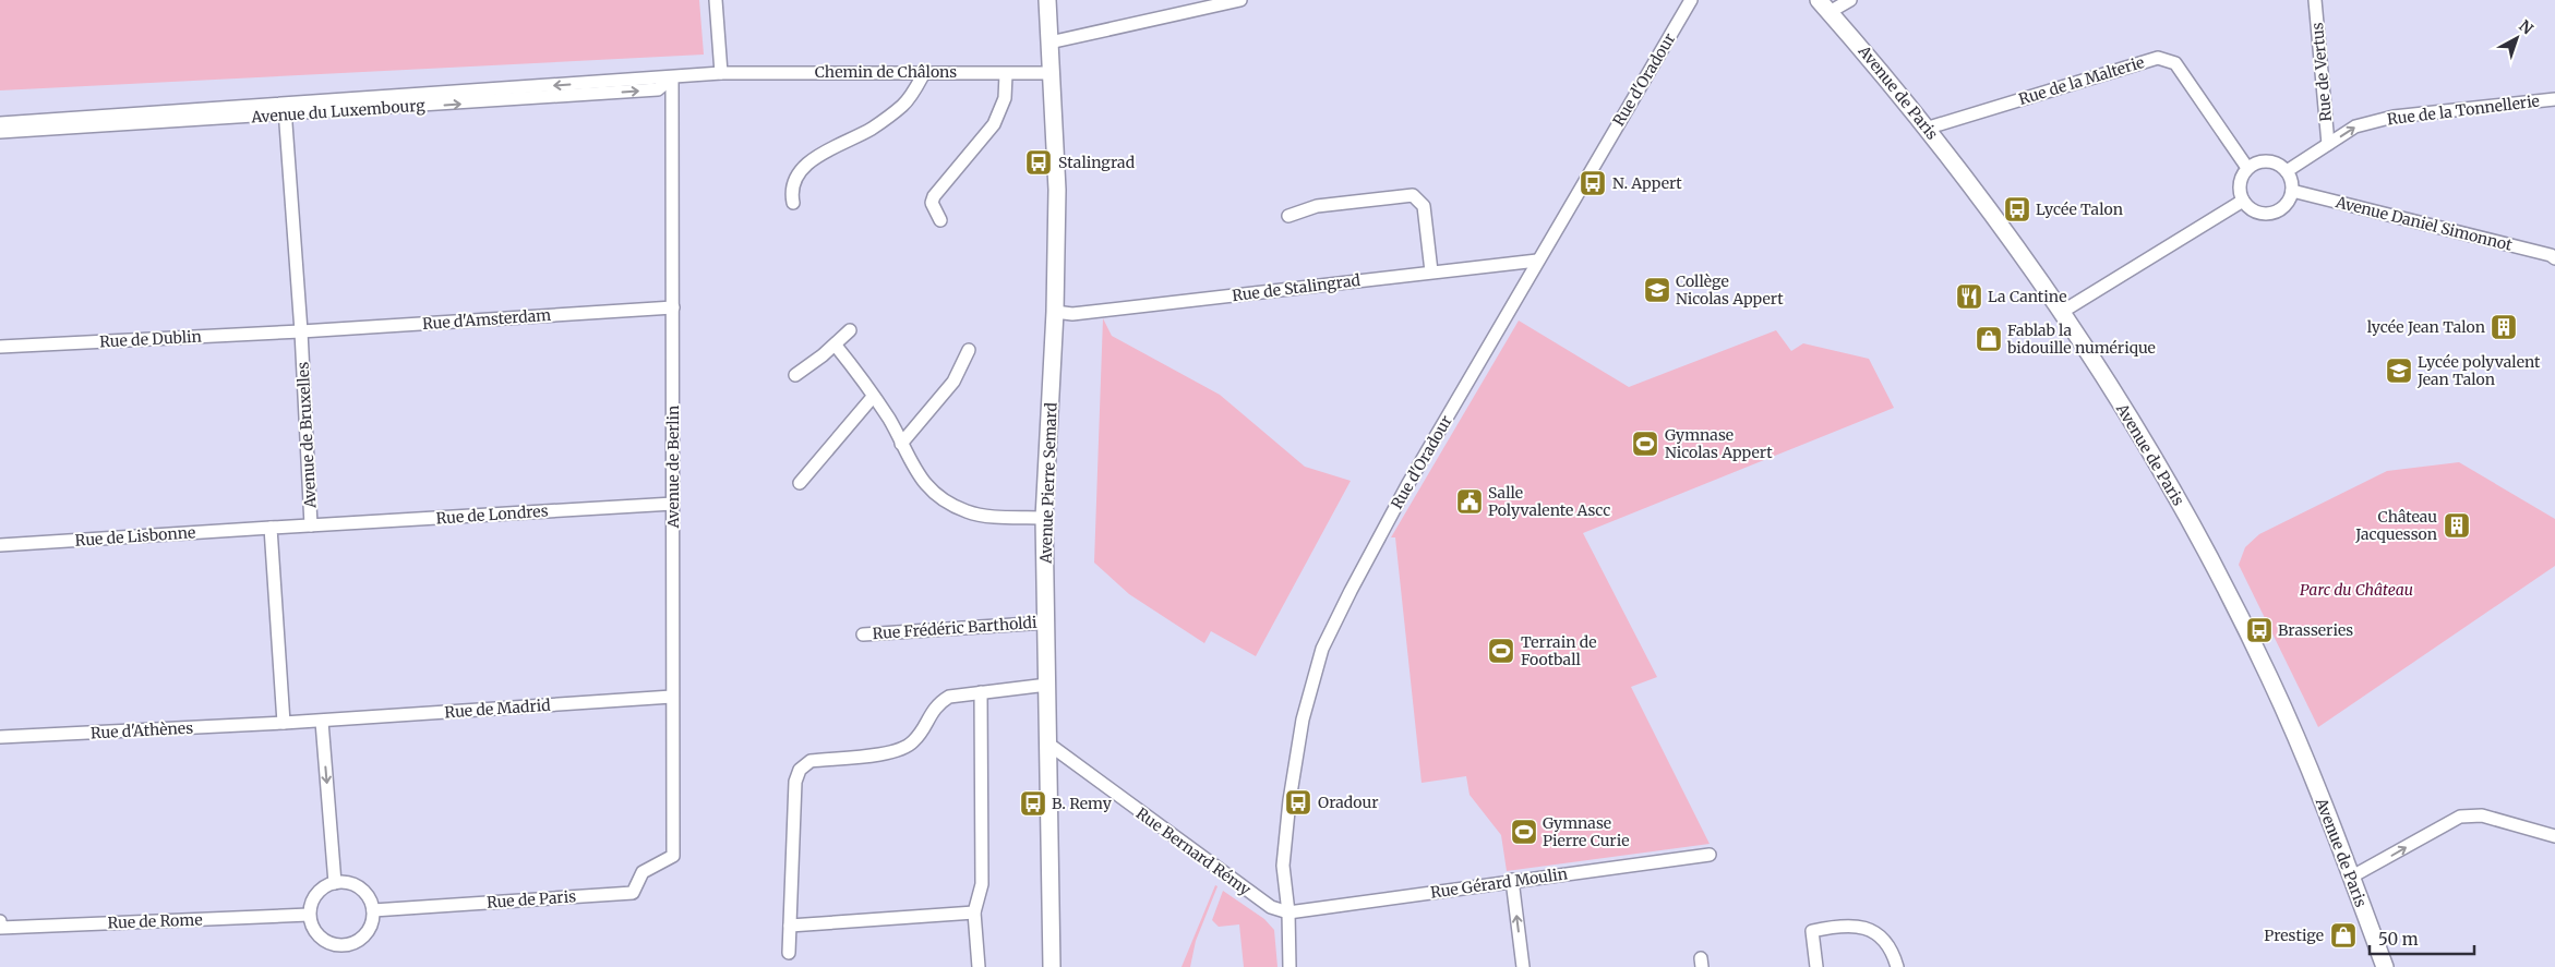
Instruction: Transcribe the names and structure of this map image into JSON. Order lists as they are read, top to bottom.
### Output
{
  "streets": {
    "main road": ["Avenue de Paris", "Avenue Pierre Semard"],
    "street": [
      "Chemin de Châlons",
      "Rue de Vertus",
      "Rue d'Oradour",
      "Rue de la Malterie",
      "Rue de la Tonnellerie",
      "Avenue du Luxembourg",
      "Avenue Daniel Simonnot",
      "Rue de Stalingrad",
      "Rue d'Amsterdam",
      "Rue de Dublin",
      "Avenue de Bruxelles",
      "Avenue de Berlin",
      "Rue de Londres",
      "Rue de Lisbonne",
      "Rue Frédéric Bartholdi",
      "Rue de Madrid",
      "Rue d'Athènes",
      "Rue Bernard Rémy",
      "Rue Gérard Moulin",
      "Rue de Paris",
      "Rue de Rome"
    ]
  },
  "crossings": [
    ["Chemin de Châlons", "Avenue du Luxembourg"],
    ["Chemin de Châlons", "Avenue Pierre Semard"],
    ["Rue de Vertus", "Rue de la Tonnellerie"],
    ["Rue d'Oradour", "Rue de Stalingrad"],
    ["Rue d'Oradour", "Rue Bernard Rémy"],
    ["Rue d'Oradour", "Rue Gérard Moulin"],
    ["Rue de la Malterie", "Avenue de Paris"],
    ["Rue de la Malterie", "Rue de la Tonnellerie"],
    ["Rue de la Malterie", "Avenue Daniel Simonnot"],
    ["Rue de la Tonnellerie", "Avenue Daniel Simonnot"],
    ["Avenue du Luxembourg", "Avenue de Bruxelles"],
    ["Avenue du Luxembourg", "Avenue de Berlin"],
    ["Rue de Stalingrad", "Avenue Pierre Semard"],
    ["Rue d'Amsterdam", "Rue de Dublin"],
    ["Rue d'Amsterdam", "Avenue de Bruxelles"],
    ["Rue d'Amsterdam", "Avenue de Berlin"],
    ["Rue de Dublin", "Avenue de Bruxelles"],
    ["Avenue de Bruxelles", "Rue de Londres"],
    ["Avenue de Bruxelles", "Rue de Lisbonne"],
    ["Avenue de Berlin", "Rue de Londres"],
    ["Avenue de Berlin", "Rue de Madrid"],
    ["Avenue de Berlin", "Rue de Paris"],
    ["Avenue Pierre Semard", "Rue Frédéric Bartholdi"],
    ["Avenue Pierre Semard", "Rue Bernard Rémy"],
    ["Rue Bernard Rémy", "Rue Gérard Moulin"],
    ["Rue de Paris", "Rue de Rome"]
  ],
  "one_way": ["Rue de la Tonnellerie"],
  "parks": ["Parc du Château"],
  "places": {
    "bus stop": [
      "Stalingrad",
      "N. Appert",
      "Lycée Talon",
      "Brasseries",
      "Oradour",
      "B. Remy"
    ],
    "school or university": ["Collège Nicolas Appert", "Lycée polyvalent Jean Talon"],
    "restaurant": ["La Cantine"],
    "building": ["lycée Jean Talon", "Château Jacquesson"],
    "shop": ["Fablab la bidouille numérique", "Prestige"],
    "sports": ["Gymnase Nicolas Appert", "Terrain de Football", "Gymnase Pierre Curie"],
    "public building": ["Salle Polyvalente Ascc"]
  },
  "scale_bar": "50 m",
  "north": "top right"
}
